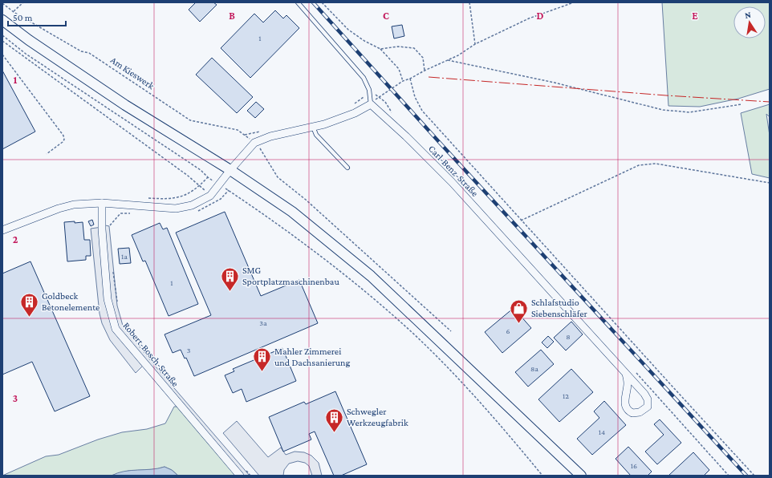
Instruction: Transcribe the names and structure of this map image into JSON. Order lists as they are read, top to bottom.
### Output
{
  "streets": {
    "street": ["Carl-Benz-Straße", "Robert-Bosch-Straße"],
    "path": ["Am Kieswerk"]
  },
  "places": {
    "building": [
      "SMG Sportplatzmaschinenbau",
      "Goldbeck Betonelemente",
      "Mahler Zimmerei und Dachsanierung",
      "Schwegler Werkzeugfabrik"
    ],
    "shop": ["Schlafstudio Siebenschläfer"]
  },
  "house_numbers": [
    "1",
    "1a",
    "1",
    "3a",
    "6",
    "8",
    "3",
    "8a",
    "12",
    "14",
    "16"
  ],
  "scale_bar": "50 m",
  "north": "top",
  "grid": {
    "columns": [
      "B",
      "C",
      "D",
      "E"
    ],
    "rows": ["1", "2", "3"]
  }
}
